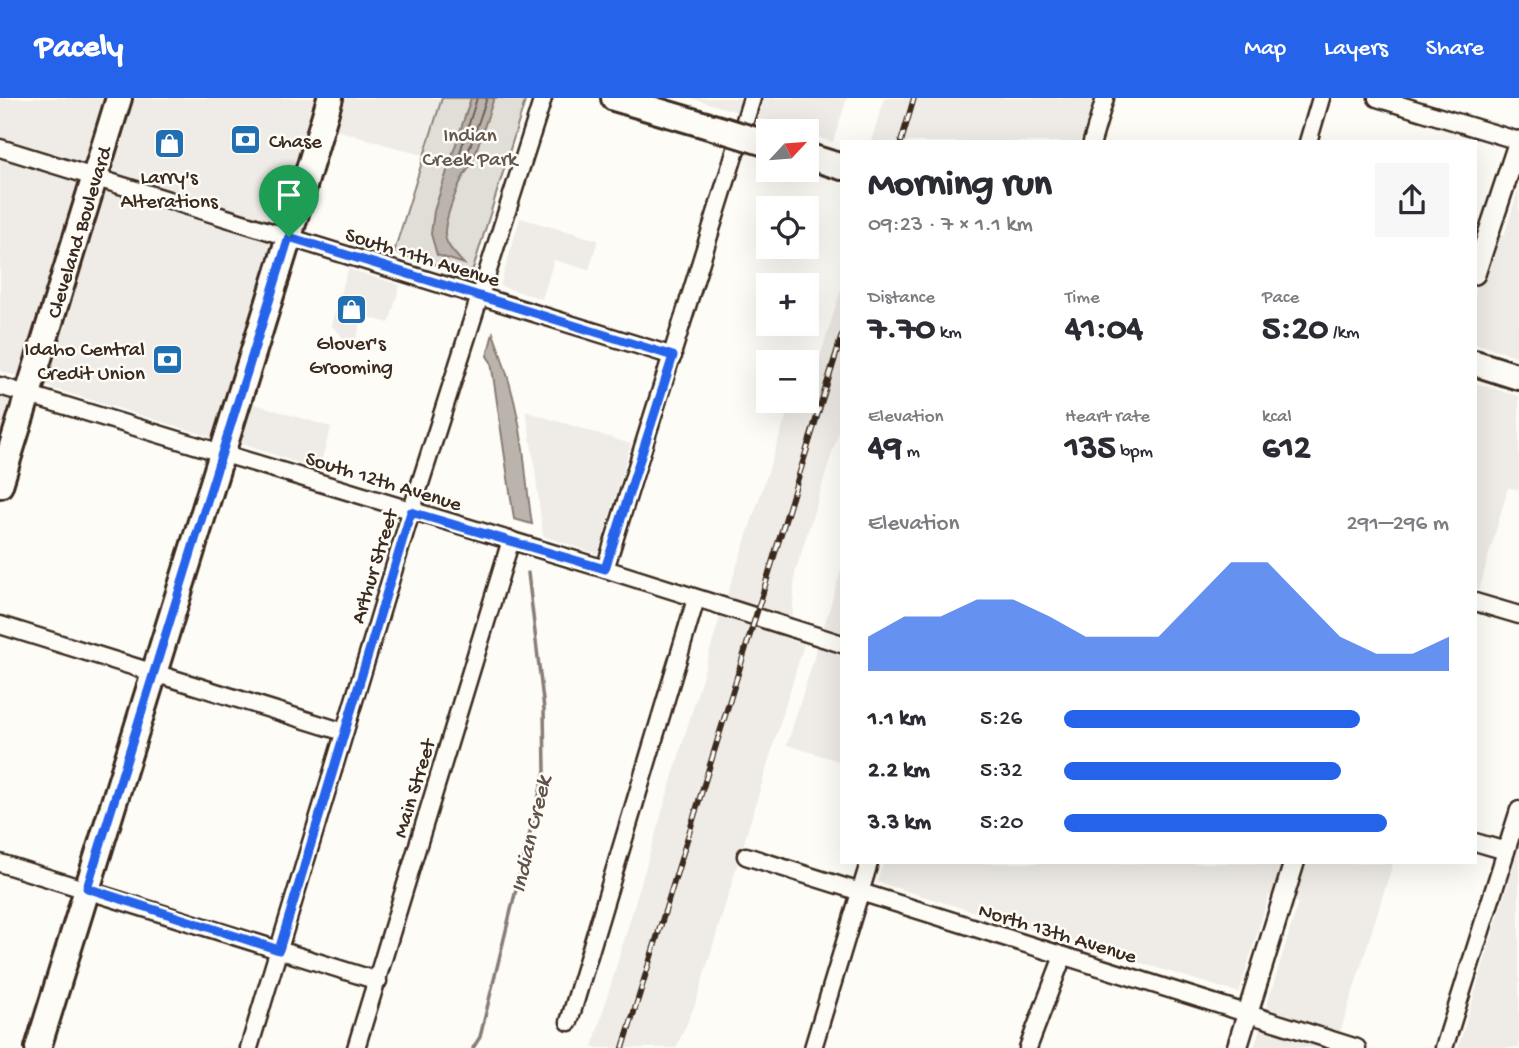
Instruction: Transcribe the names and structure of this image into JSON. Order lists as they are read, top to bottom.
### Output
{
  "streets": {
    "main road": ["Cleveland Boulevard"],
    "street": [
      "South 11th Avenue",
      "South 12th Avenue",
      "Arthur Street",
      "Main Street",
      "North 13th Avenue"
    ]
  },
  "crossings": [
    ["Cleveland Boulevard", "South 11th Avenue"],
    ["Cleveland Boulevard", "South 12th Avenue"],
    ["South 11th Avenue", "Arthur Street"],
    ["South 12th Avenue", "Arthur Street"],
    ["South 12th Avenue", "Main Street"]
  ],
  "water": ["Indian Creek"],
  "parks": ["Indian Creek Park"],
  "places": {
    "bank": ["Chase", "Idaho Central Credit Union"],
    "shop": ["Larry's Alterations", "Glover's Grooming"]
  },
  "north": "top right",
  "page": {
    "header": "Pacely",
    "nav": ["Map", "Layers", "Share"],
    "map_buttons": ["+", "−"],
    "heading": ["Morning run", "09:23 · 7 × 1.1 km"],
    "stats": [
      ["Distance", "7.70 km"],
      ["Time", "41:04"],
      ["Pace", "5:20 /km"],
      ["Elevation", "49 m"],
      ["Heart rate", "135 bpm"],
      ["kcal", "612"]
    ],
    "chart": ["Elevation", "291–296 m"],
    "list": [
      {
        "name": "1.1 km",
        "note": "5:26"
      },
      {
        "name": "2.2 km",
        "note": "5:32"
      },
      {
        "name": "3.3 km",
        "note": "5:20"
      }
    ]
  }
}
